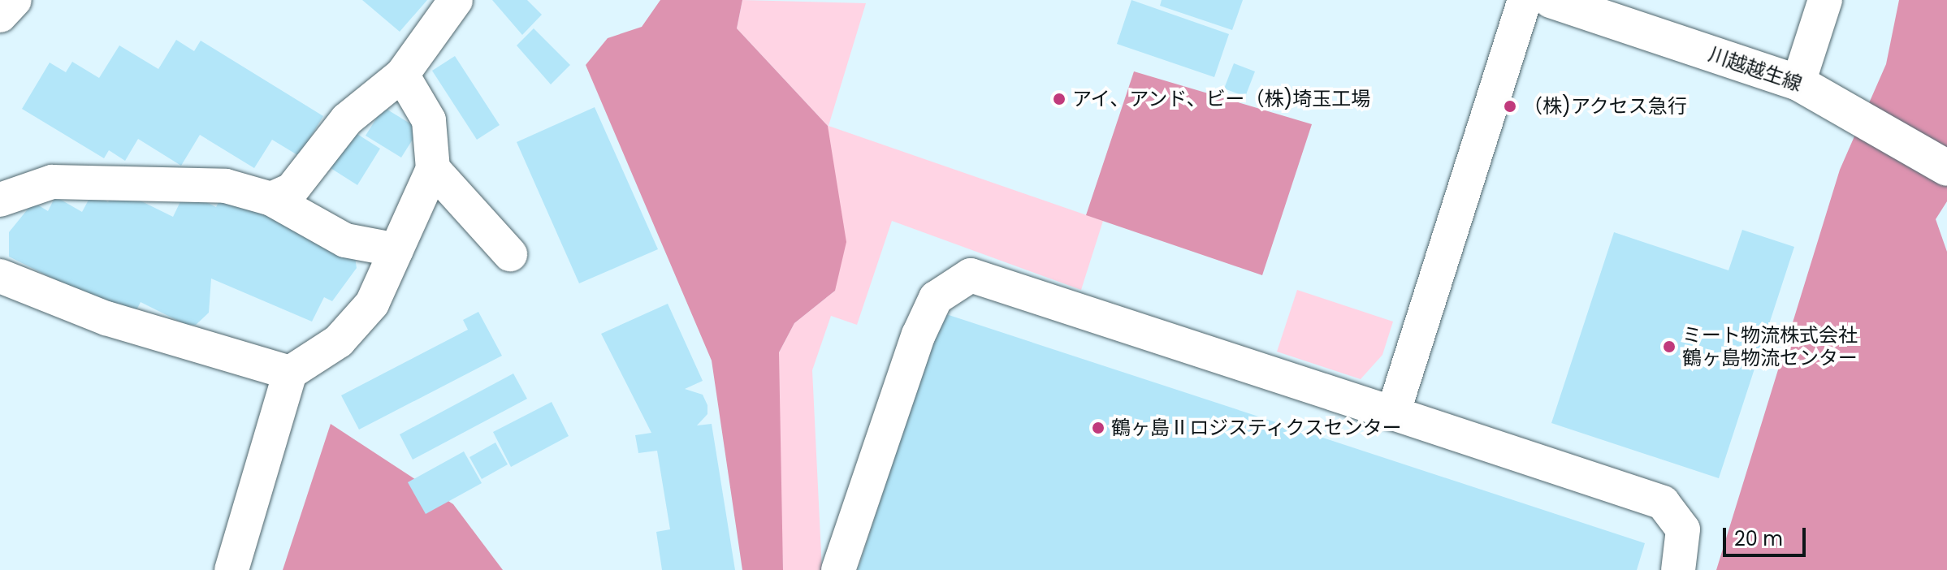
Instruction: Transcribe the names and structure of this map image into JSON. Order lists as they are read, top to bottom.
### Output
{
  "streets": {
    "main road": ["川越越生線"]
  },
  "places": [
    "アイ、アンド、ビー（株)埼玉工場",
    "（株)アクセス急行",
    "ミート物流株式会社 鶴ヶ島物流センター",
    "鶴ヶ島Ⅱロジスティクスセンター"
  ],
  "scale_bar": "20 m"
}
